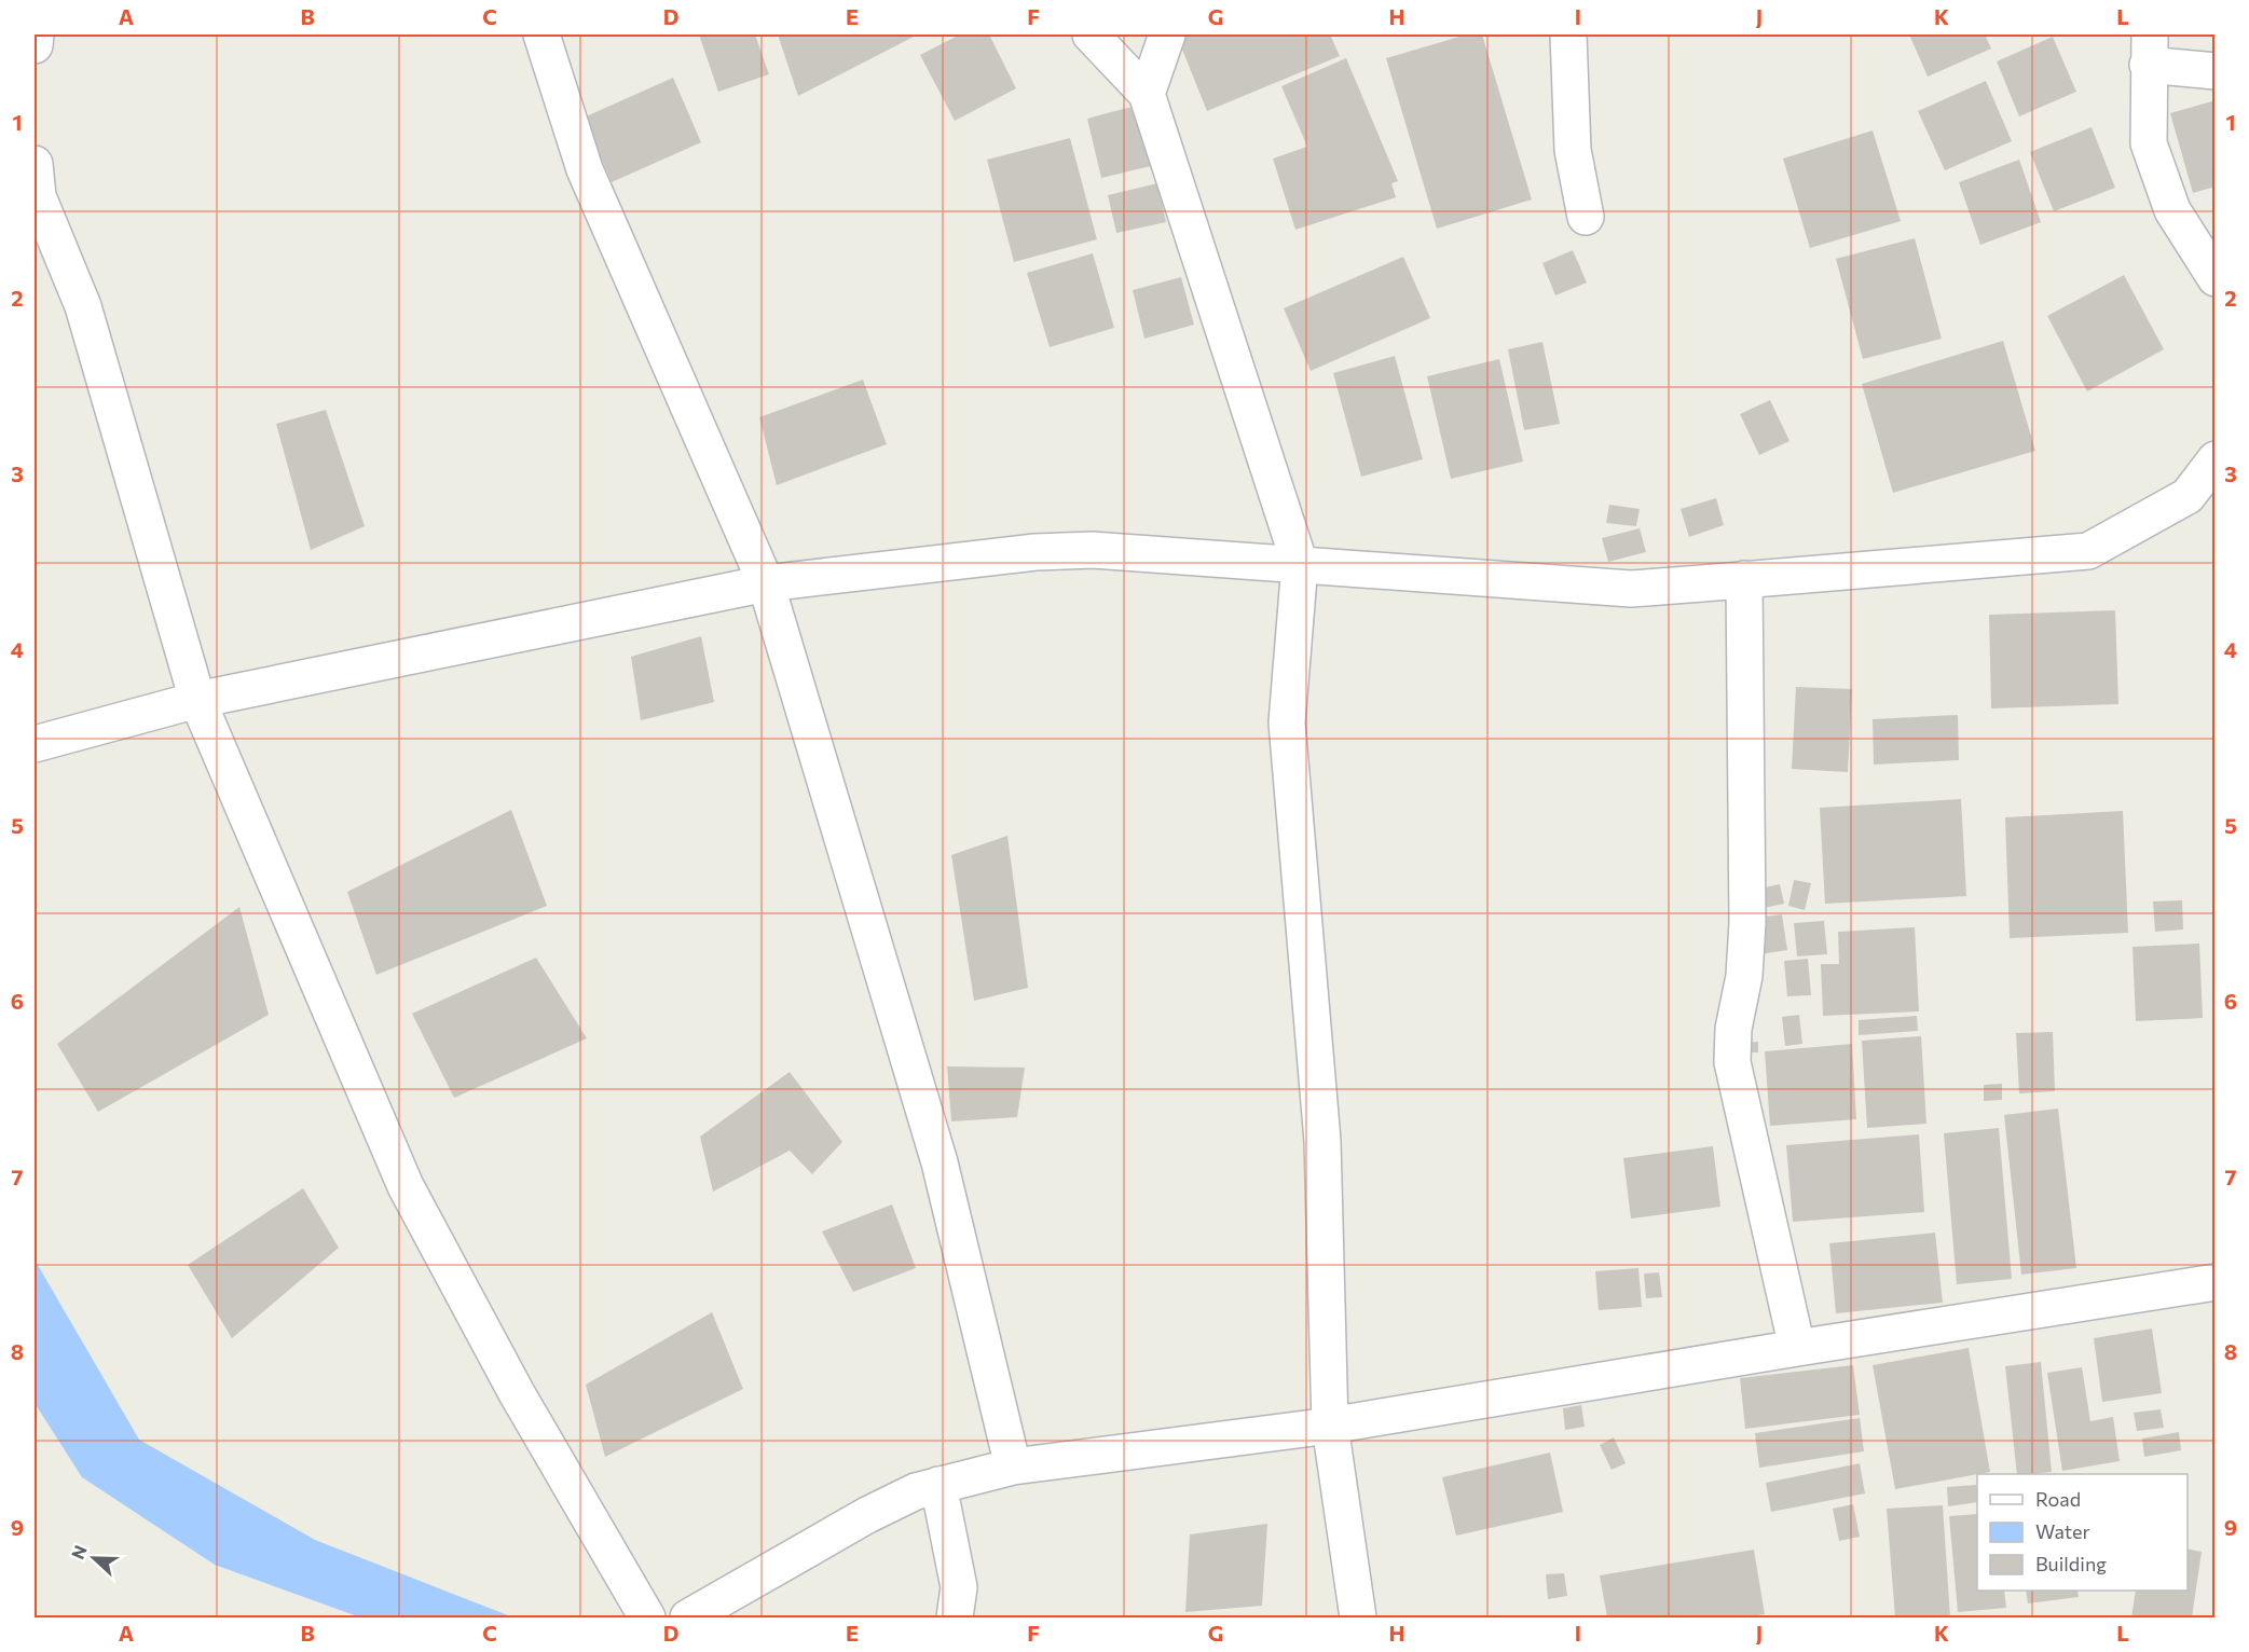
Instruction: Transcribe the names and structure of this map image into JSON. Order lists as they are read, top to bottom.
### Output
{
  "legend": ["Road", "Water", "Building"],
  "north": "left",
  "grid": {
    "columns": [
      "A",
      "B",
      "C",
      "D",
      "E",
      "F",
      "G",
      "H",
      "I",
      "J",
      "K",
      "L"
    ],
    "rows": [
      "1",
      "2",
      "3",
      "4",
      "5",
      "6",
      "7",
      "8",
      "9"
    ]
  }
}
